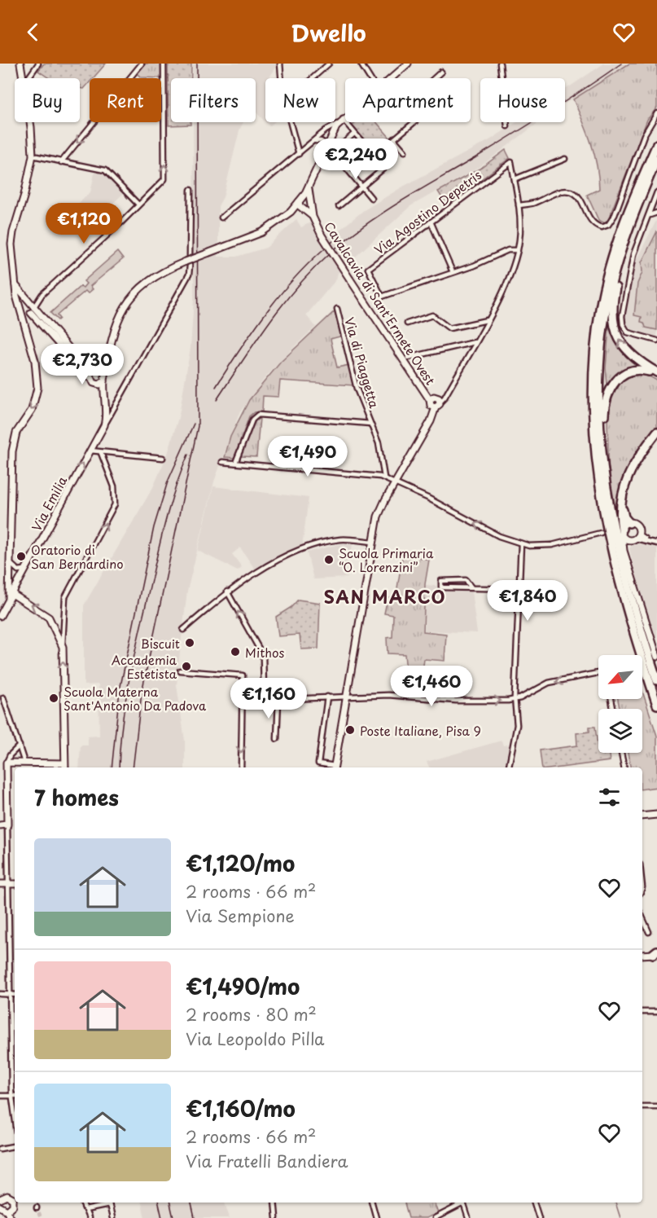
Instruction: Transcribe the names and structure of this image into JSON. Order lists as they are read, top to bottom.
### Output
{
  "streets": {
    "main road": ["Cavalcavia di Sant'Ermete Ovest", "Via Emilia"],
    "street": ["Via Agostino Depetris", "Via di Piaggetta"]
  },
  "districts": ["SAN MARCO"],
  "places": [
    "Oratorio di San Bernardino",
    "Scuola Primaria “O. Lorenzini”",
    "Biscuit",
    "Mithos",
    "Accademia Estetista",
    "Scuola Materna Sant'Antonio Da Padova",
    "Poste Italiane, Pisa 9"
  ],
  "north": "bottom left",
  "page": {
    "header": "Dwello",
    "chip": [
      "Buy",
      "Rent",
      "Filters",
      "New",
      "Apartment",
      "House"
    ],
    "price": [
      "€2,240",
      "€1,120",
      "€2,730",
      "€1,490",
      "€1,840",
      "€1,460",
      "€1,160"
    ],
    "heading": "7 homes",
    "list": [
      {
        "name": "€1,120/mo",
        "note": "2 rooms · 66 m² · Via Sempione"
      },
      {
        "name": "€1,490/mo",
        "note": "2 rooms · 80 m² · Via Leopoldo Pilla"
      },
      {
        "name": "€1,160/mo",
        "note": "2 rooms · 66 m² · Via Fratelli Bandiera"
      }
    ]
  }
}
